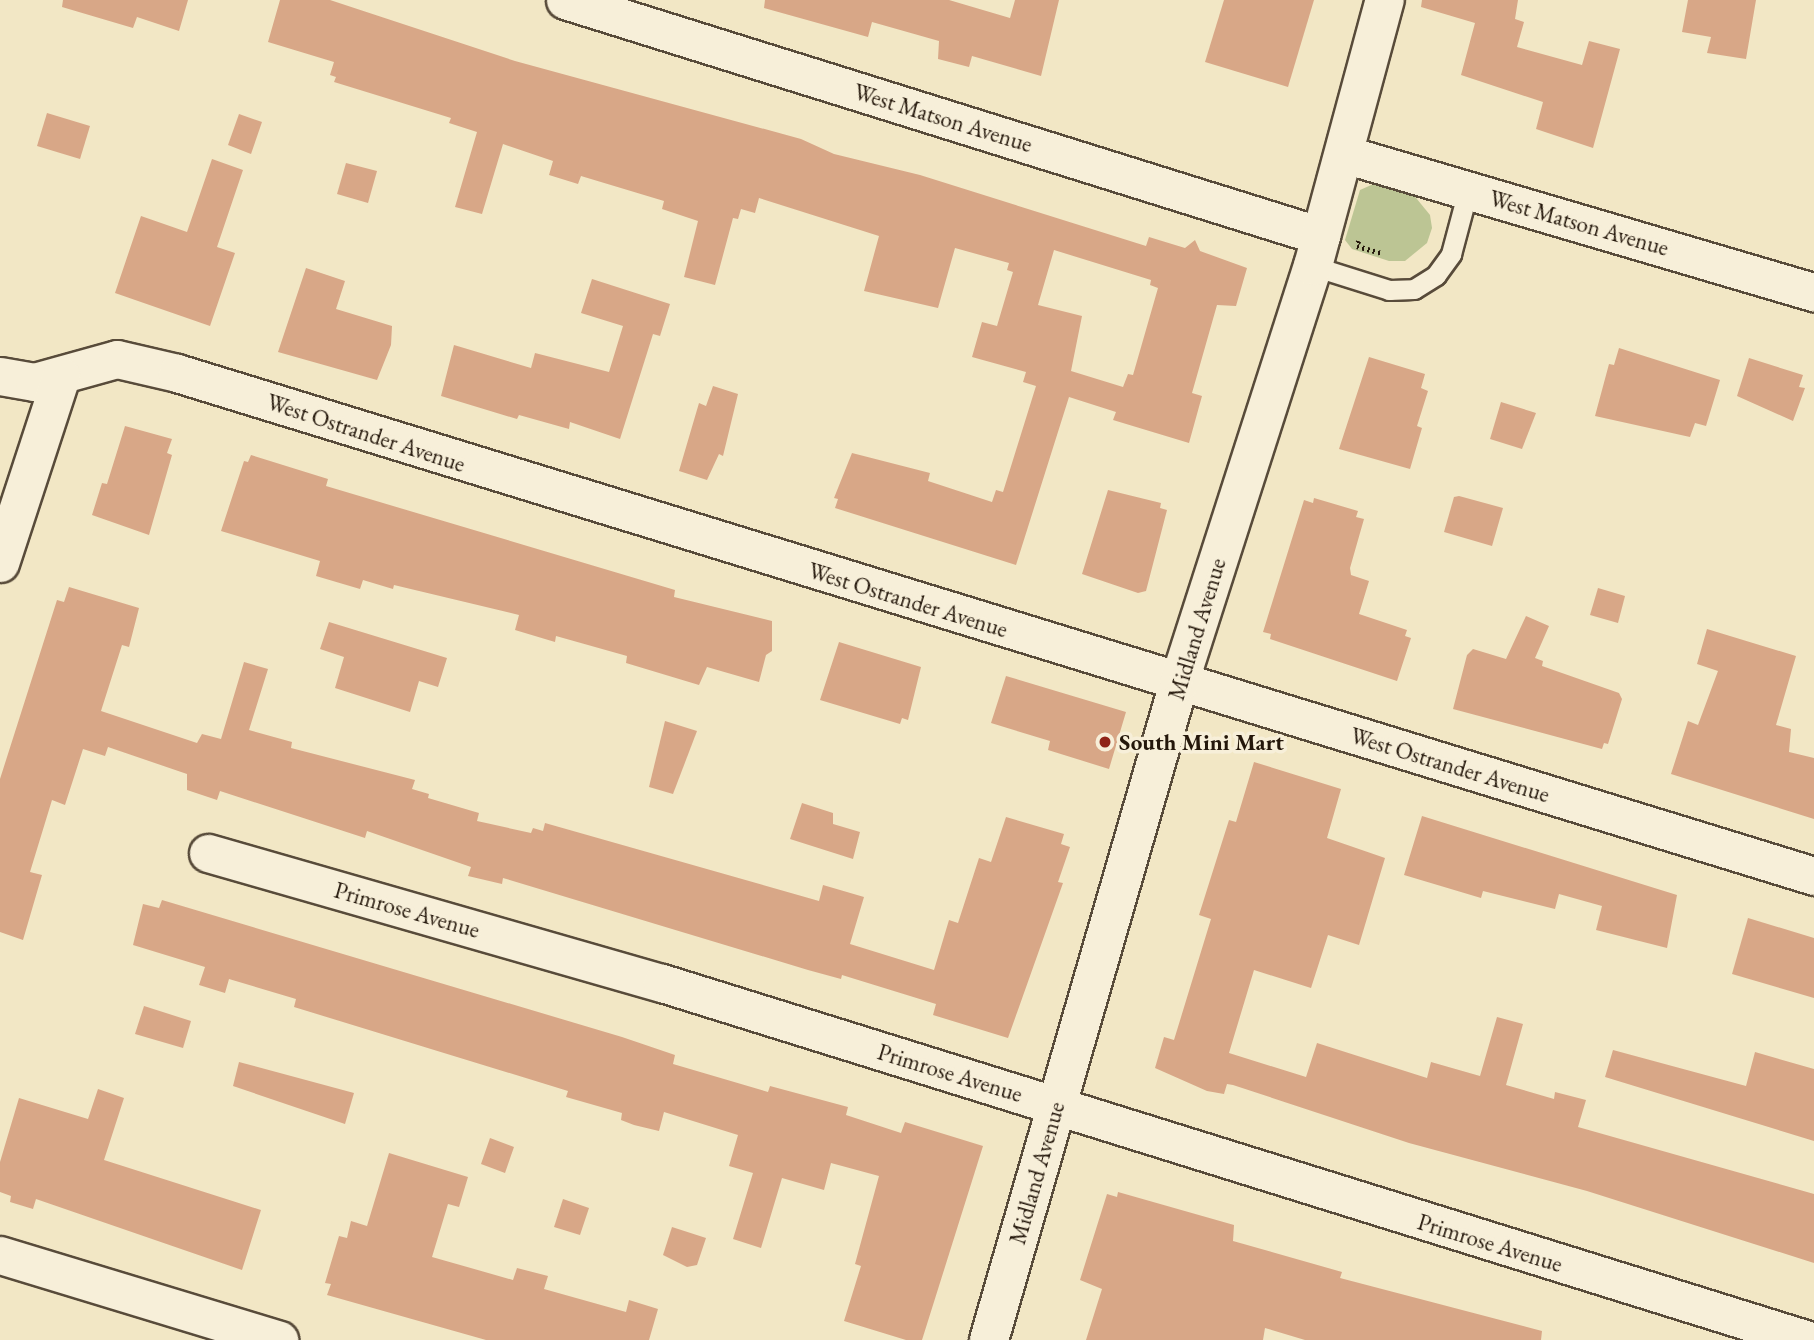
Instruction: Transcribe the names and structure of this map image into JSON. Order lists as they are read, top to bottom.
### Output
{
  "streets": {
    "street": [
      "West Matson Avenue",
      "West Ostrander Avenue",
      "Midland Avenue",
      "Primrose Avenue"
    ]
  },
  "crossings": [
    ["West Matson Avenue", "Midland Avenue"],
    ["West Ostrander Avenue", "Midland Avenue"],
    ["Midland Avenue", "Primrose Avenue"]
  ],
  "places": ["South Mini Mart"]
}
